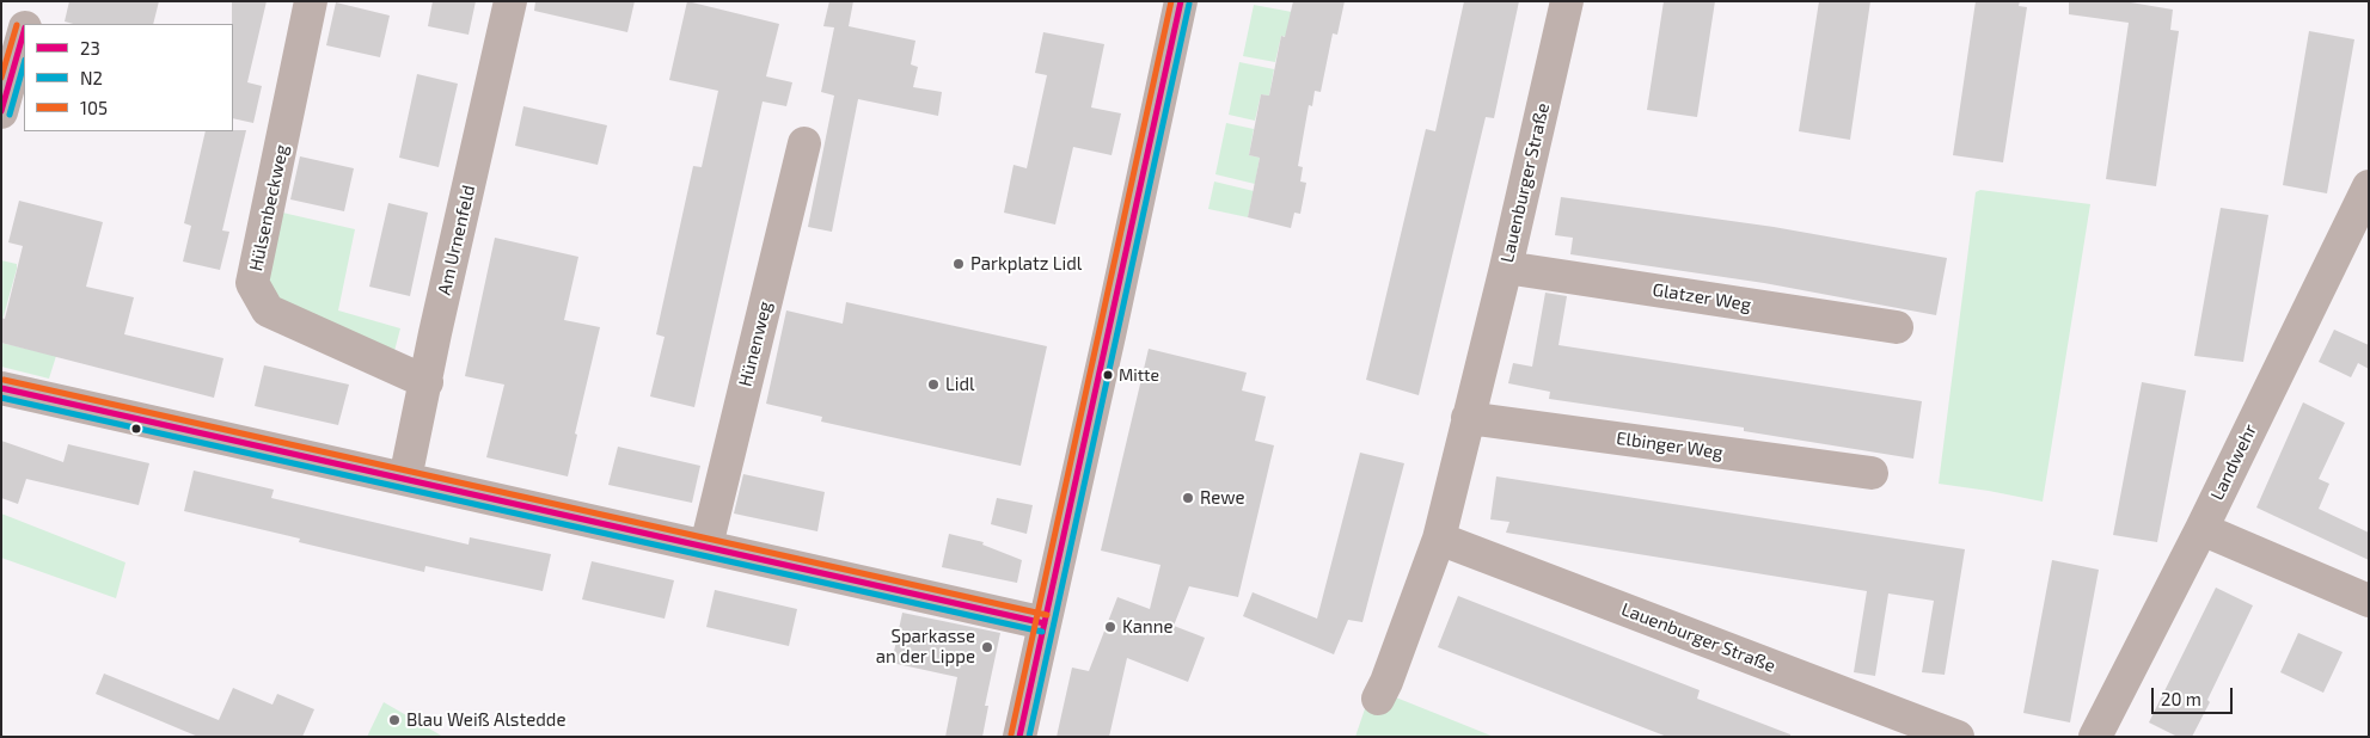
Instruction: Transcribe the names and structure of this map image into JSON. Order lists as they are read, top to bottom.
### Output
{
  "streets": {
    "street": [
      "Lauenburger Straße",
      "Hülsenbeckweg",
      "Am Urnenfeld",
      "Glatzer Weg",
      "Hünenweg",
      "Elbinger Weg",
      "Landwehr"
    ]
  },
  "crossings": [
    ["Lauenburger Straße", "Glatzer Weg"],
    ["Lauenburger Straße", "Elbinger Weg"],
    ["Hülsenbeckweg", "Am Urnenfeld"]
  ],
  "places": [
    "Parkplatz Lidl",
    "Mitte",
    "Lidl",
    "Rewe",
    "Kanne",
    "Sparkasse an der Lippe",
    "Blau Weiß Alstedde"
  ],
  "lines": ["transit line 23", "transit line 105", "transit line N2"],
  "legend": ["23", "N2", "105"],
  "scale_bar": "20 m"
}
